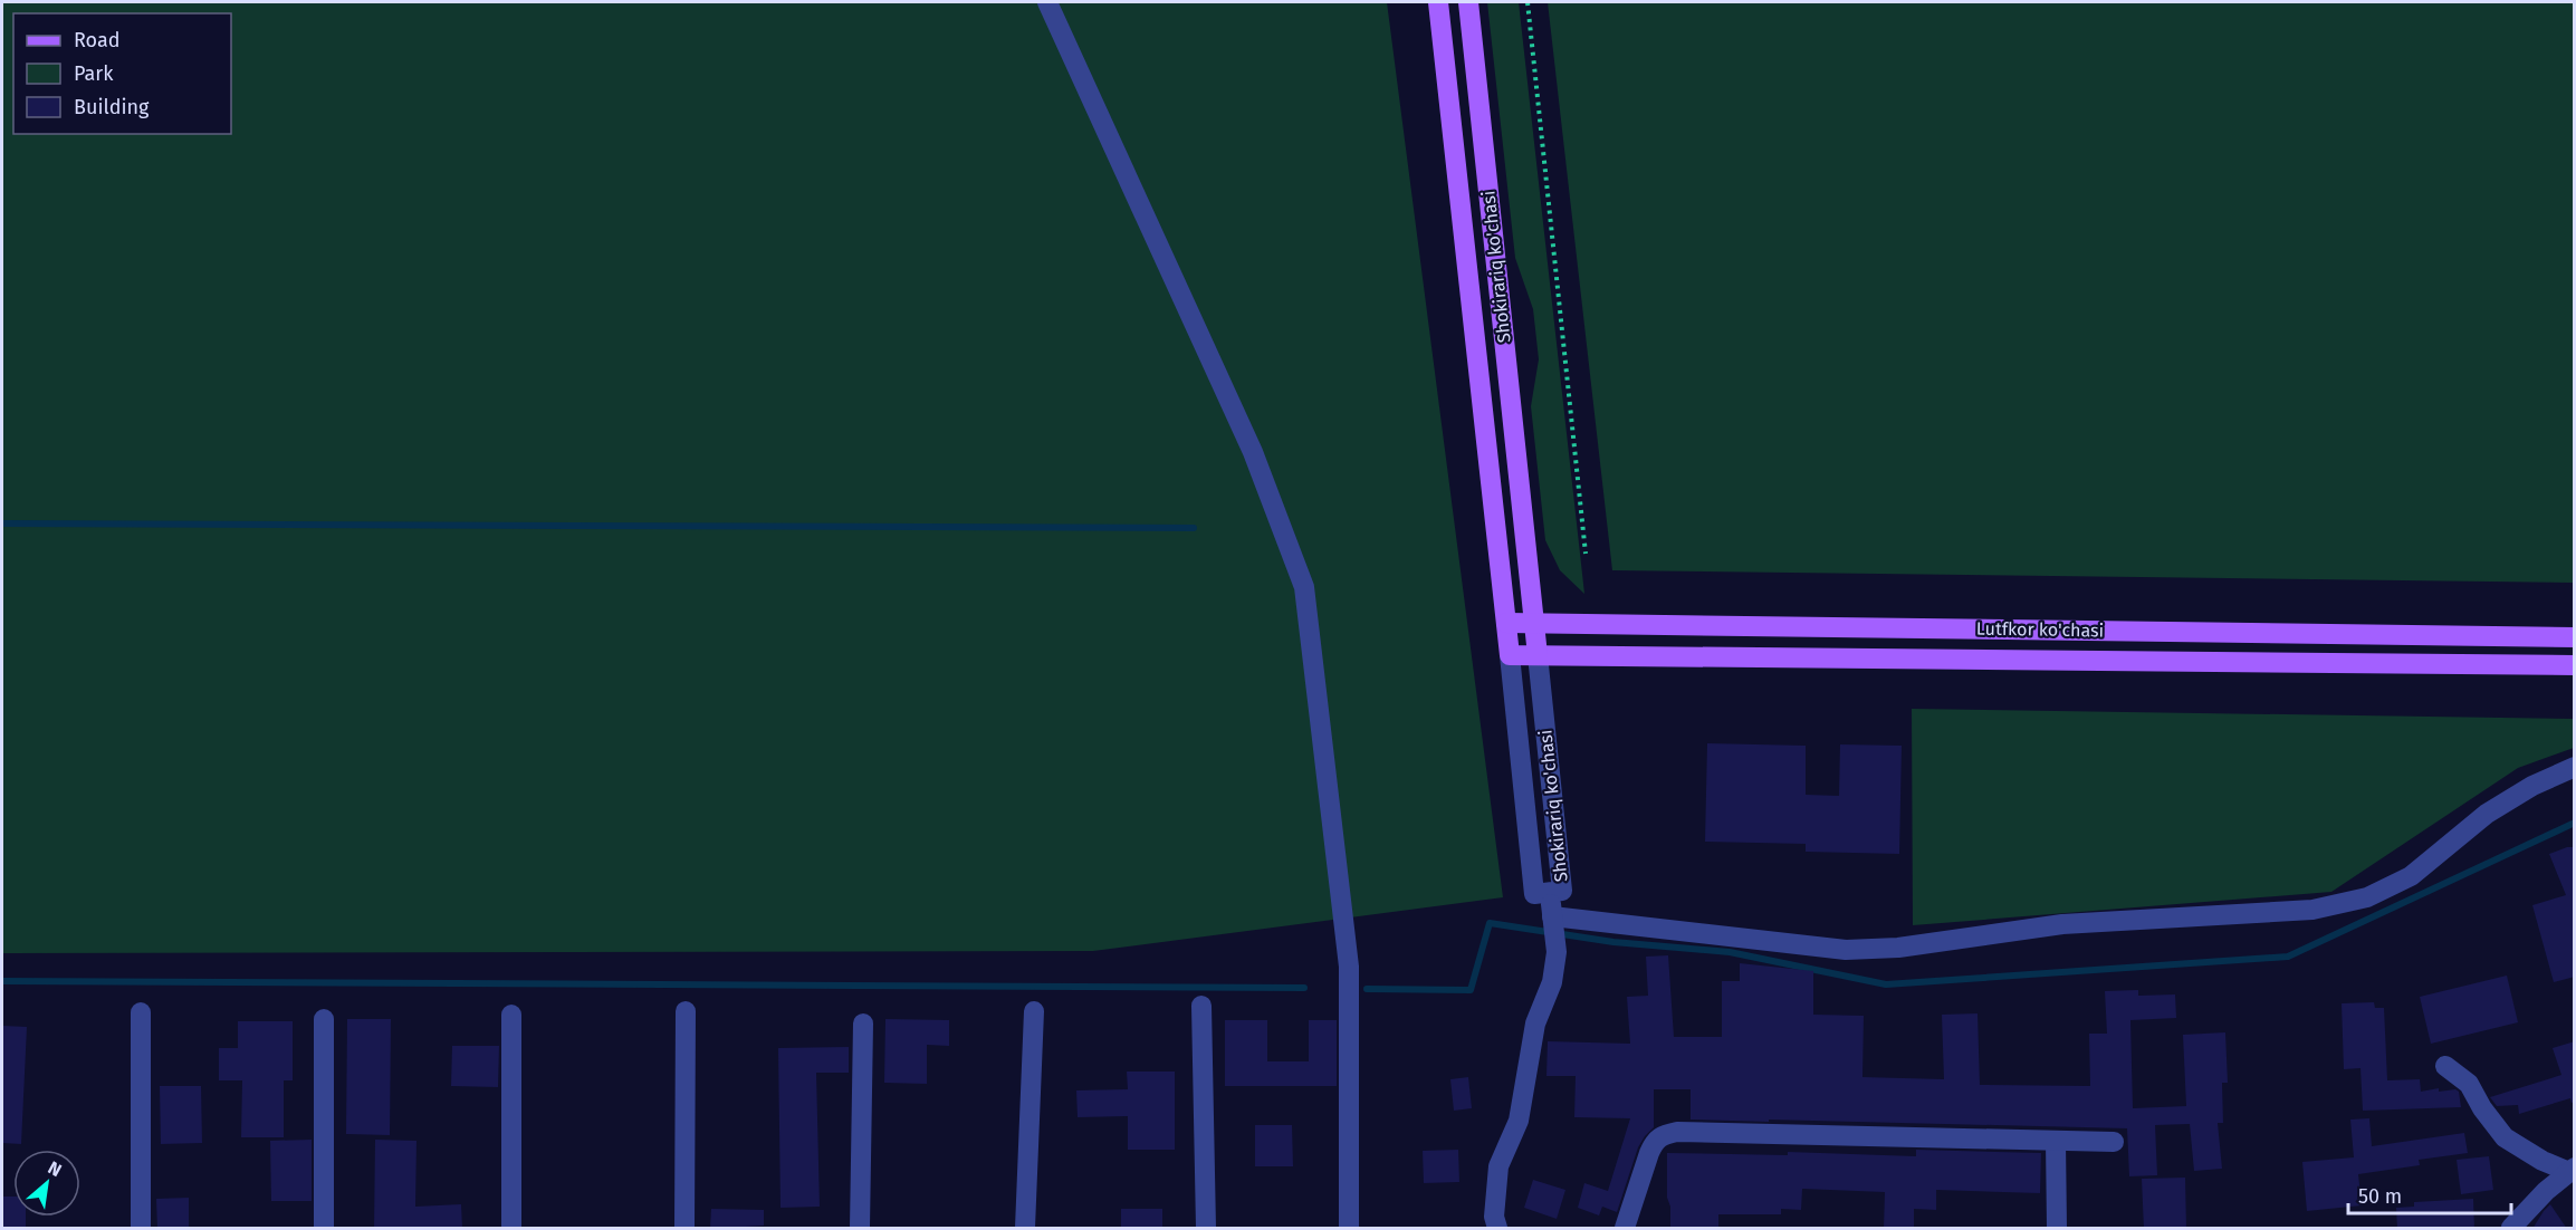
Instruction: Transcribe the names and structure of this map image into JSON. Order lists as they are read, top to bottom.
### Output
{
  "streets": {
    "main road": ["Shokirariq ko'chasi", "Lutfkor ko'chasi"]
  },
  "crossings": [
    ["Shokirariq ko'chasi", "Lutfkor ko'chasi"]
  ],
  "legend": ["Road", "Park", "Building"],
  "scale_bar": "50 m",
  "north": "top right"
}
